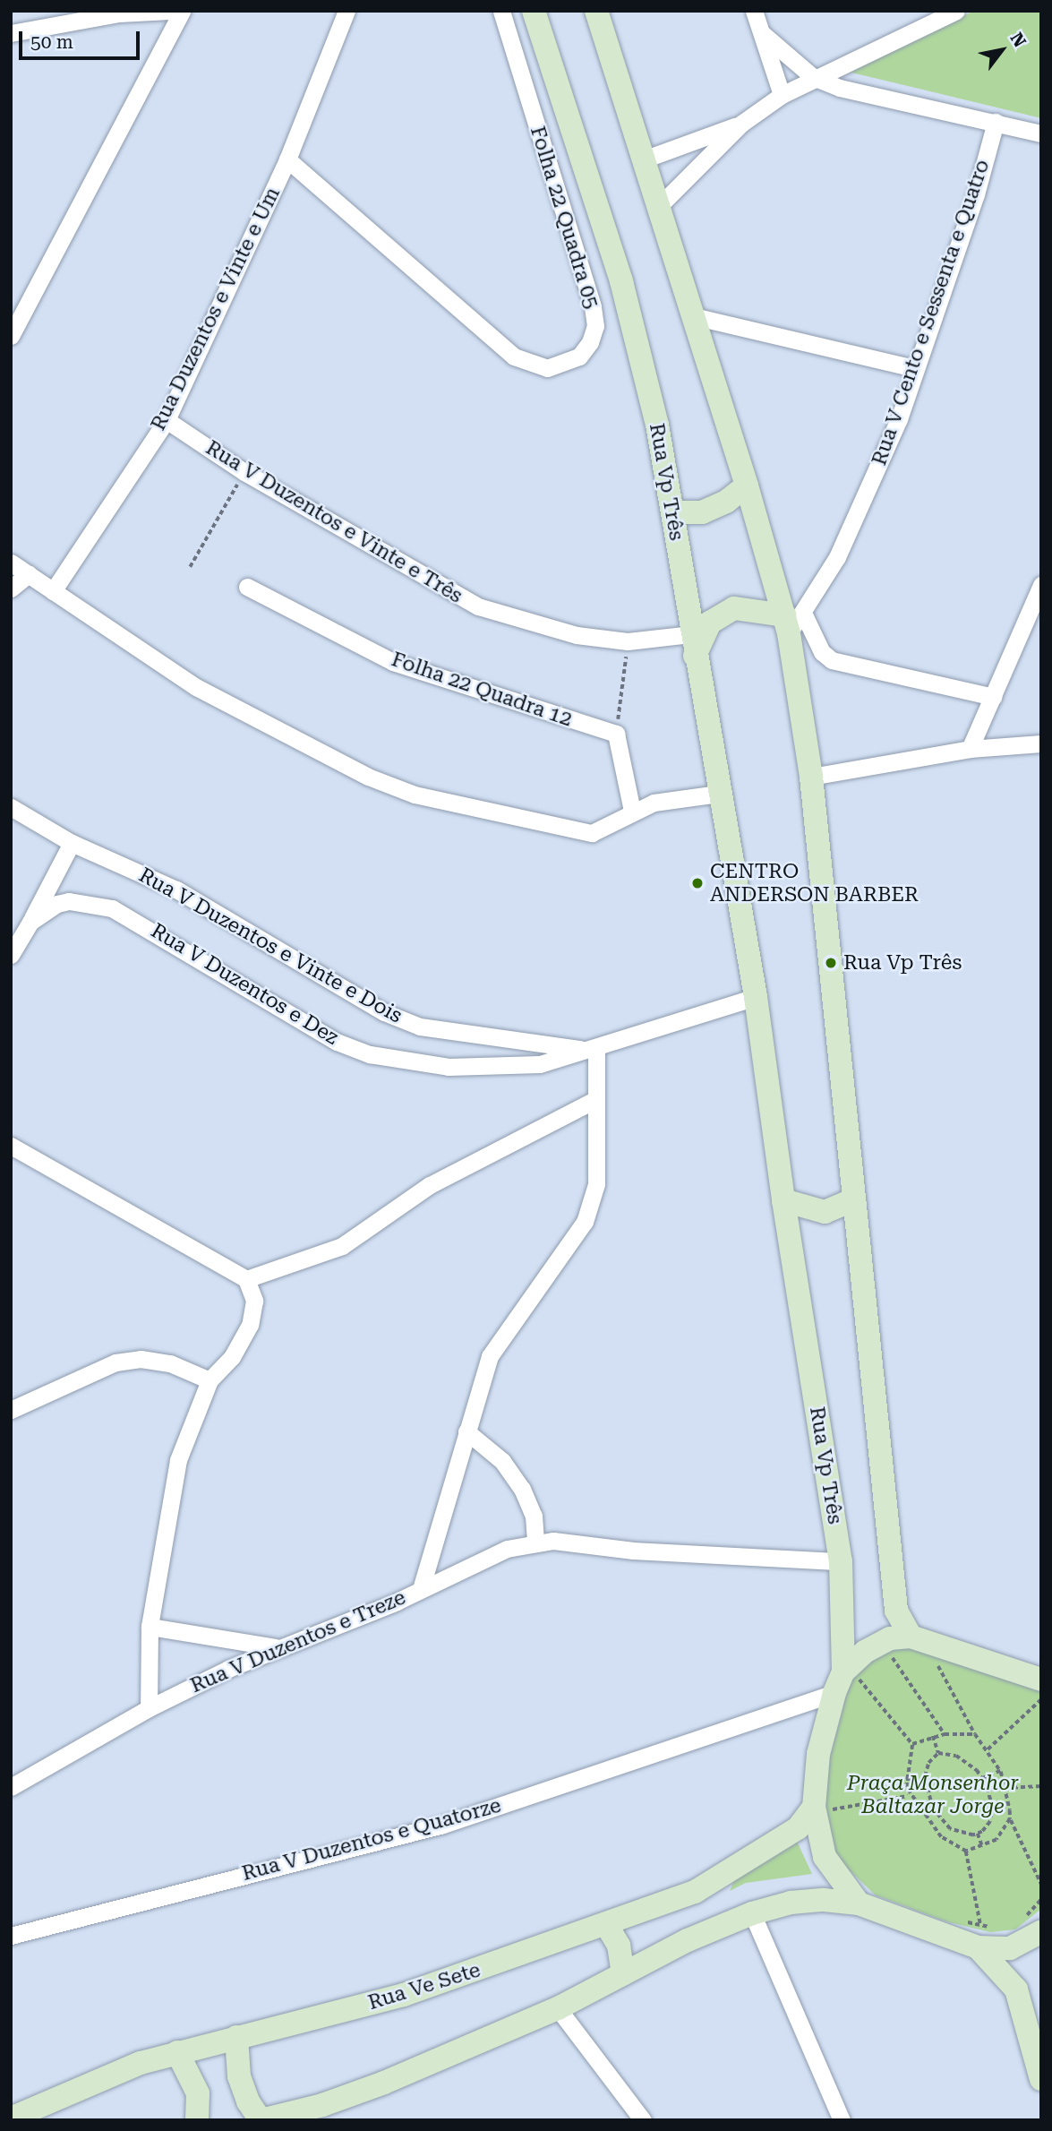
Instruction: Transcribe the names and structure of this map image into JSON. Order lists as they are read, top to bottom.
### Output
{
  "streets": {
    "main road": ["Rua Vp Três", "Rua Ve Sete"],
    "street": [
      "Folha 22 Quadra 05",
      "Rua Duzentos e Vinte e Um",
      "Rua V Cento e Sessenta e Quatro",
      "Rua V Duzentos e Vinte e Três",
      "Folha 22 Quadra 12",
      "Rua V Duzentos e Vinte e Dois",
      "Rua V Duzentos e Dez",
      "Rua V Duzentos e Treze",
      "Rua V Duzentos e Quatorze"
    ]
  },
  "crossings": [
    ["Folha 22 Quadra 05", "Rua Duzentos e Vinte e Um"],
    ["Rua Duzentos e Vinte e Um", "Rua V Duzentos e Vinte e Três"],
    ["Rua Vp Três", "Rua V Duzentos e Vinte e Três"],
    ["Rua Vp Três", "Rua V Duzentos e Dez"],
    ["Rua Vp Três", "Rua V Duzentos e Treze"],
    ["Rua Vp Três", "Rua V Duzentos e Quatorze"],
    ["Rua Vp Três", "Rua Ve Sete"],
    ["Rua V Duzentos e Vinte e Dois", "Rua V Duzentos e Dez"],
    ["Rua V Duzentos e Vinte e Dois", "Rua V Duzentos e Treze"],
    ["Rua V Duzentos e Dez", "Rua V Duzentos e Treze"]
  ],
  "parks": ["Praça Monsenhor Baltazar Jorge"],
  "places": ["CENTRO ANDERSON BARBER", "Rua Vp Três"],
  "scale_bar": "50 m",
  "north": "top right"
}
